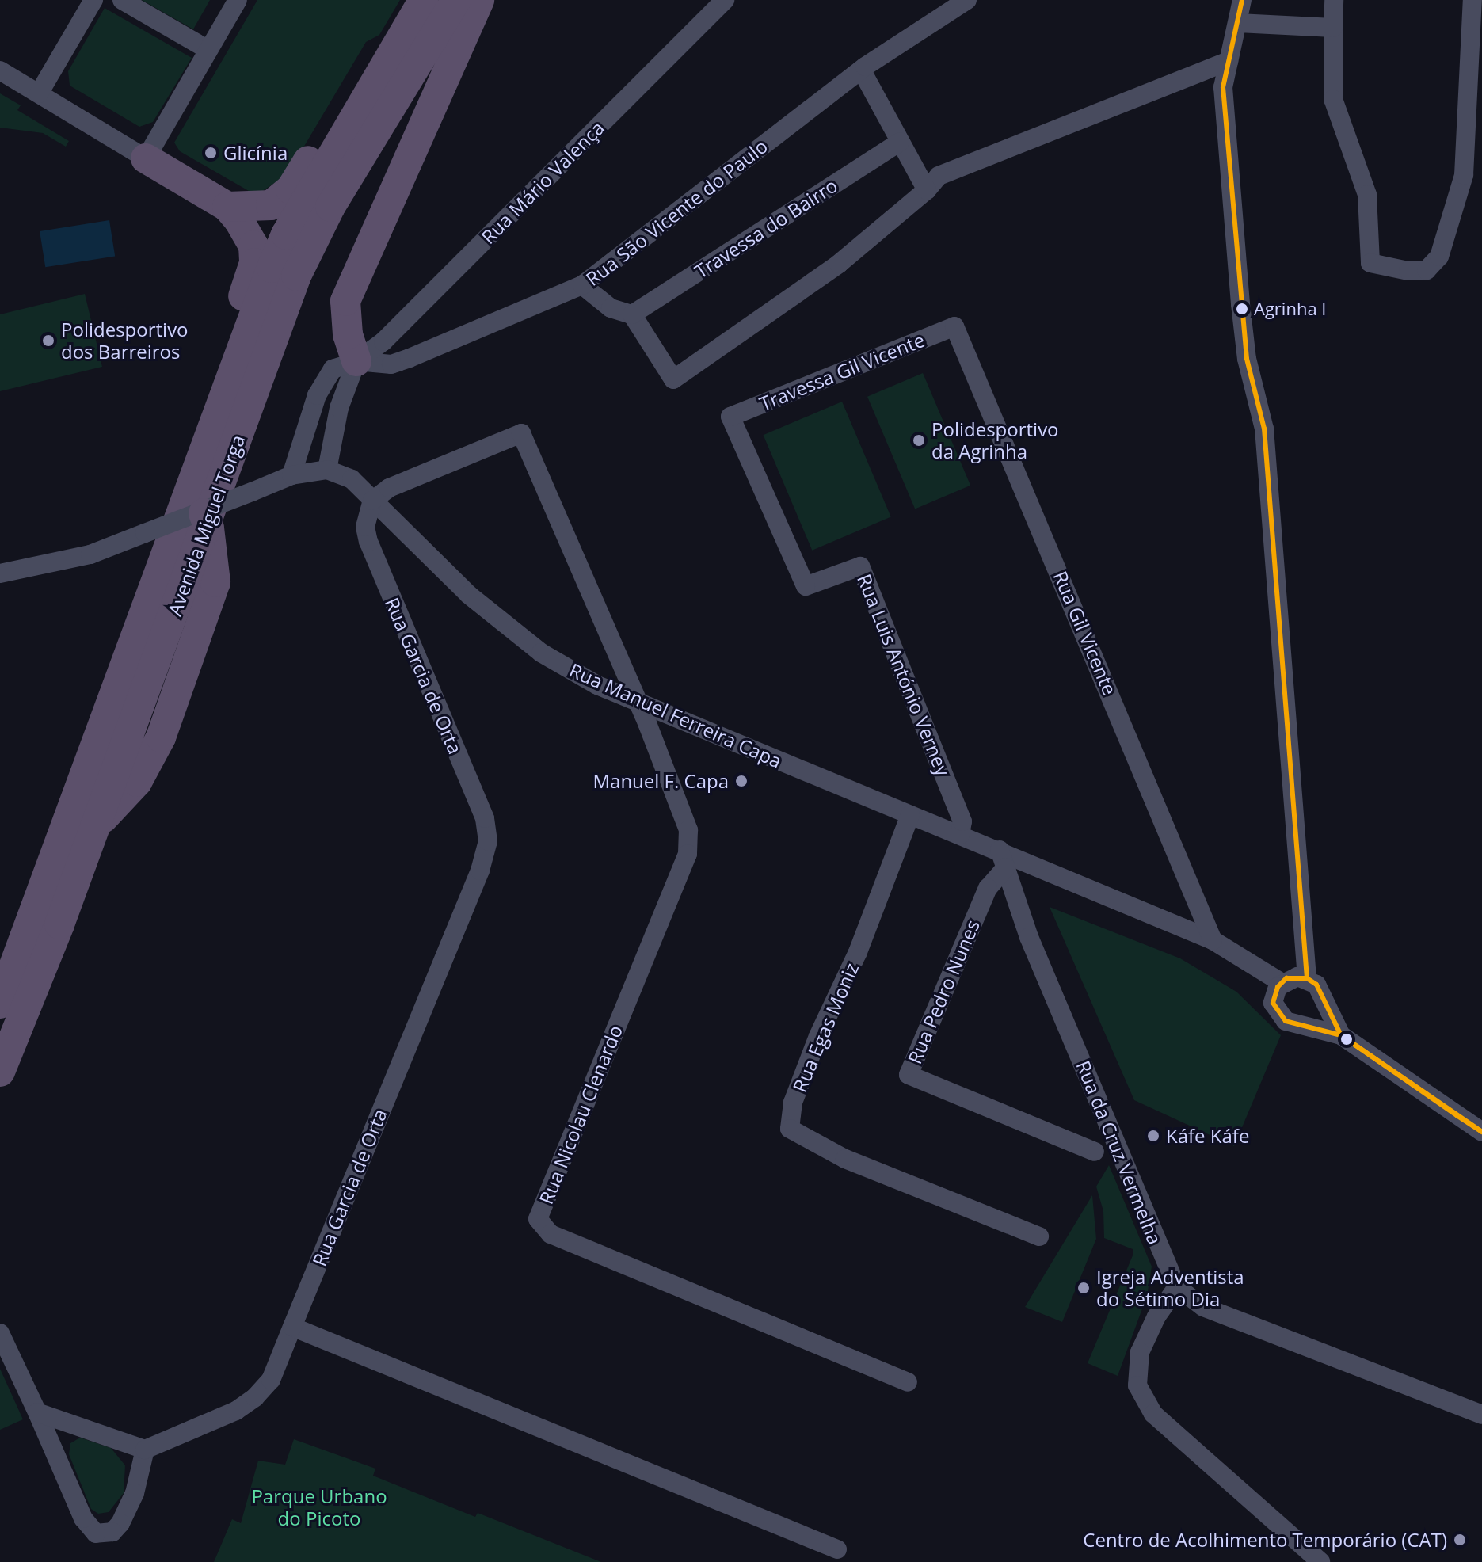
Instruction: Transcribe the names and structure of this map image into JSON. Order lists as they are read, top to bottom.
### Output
{
  "streets": {
    "highway": ["Avenida Miguel Torga"],
    "street": [
      "Rua Mário Valença",
      "Rua São Vicente do Paulo",
      "Travessa do Bairro",
      "Travessa Gil Vicente",
      "Rua Gil Vicente",
      "Rua Luis António Verney",
      "Rua Garcia de Orta",
      "Rua Manuel Ferreira Capa",
      "Rua Pedro Nunes",
      "Rua Egas Moniz",
      "Rua Nicolau Clenardo",
      "Rua da Cruz Vermelha"
    ]
  },
  "crossings": [
    ["Rua Mário Valença", "Rua São Vicente do Paulo"],
    ["Travessa Gil Vicente", "Rua Gil Vicente"],
    ["Travessa Gil Vicente", "Rua Luis António Verney"],
    ["Rua Gil Vicente", "Rua Manuel Ferreira Capa"],
    ["Rua Luis António Verney", "Rua Manuel Ferreira Capa"],
    ["Rua Garcia de Orta", "Rua Manuel Ferreira Capa"],
    ["Rua Manuel Ferreira Capa", "Rua Pedro Nunes"],
    ["Rua Manuel Ferreira Capa", "Rua Egas Moniz"],
    ["Rua Manuel Ferreira Capa", "Rua Nicolau Clenardo"],
    ["Rua Manuel Ferreira Capa", "Rua da Cruz Vermelha"],
    ["Rua Pedro Nunes", "Rua da Cruz Vermelha"]
  ],
  "parks": ["Parque Urbano do Picoto"],
  "places": [
    "Glicínia",
    "Agrinha I",
    "Polidesportivo dos Barreiros",
    "Polidesportivo da Agrinha",
    "Manuel F. Capa",
    "Káfe Káfe",
    "Igreja Adventista do Sétimo Dia",
    "Centro de Acolhimento Temporário (CAT)"
  ]
}
